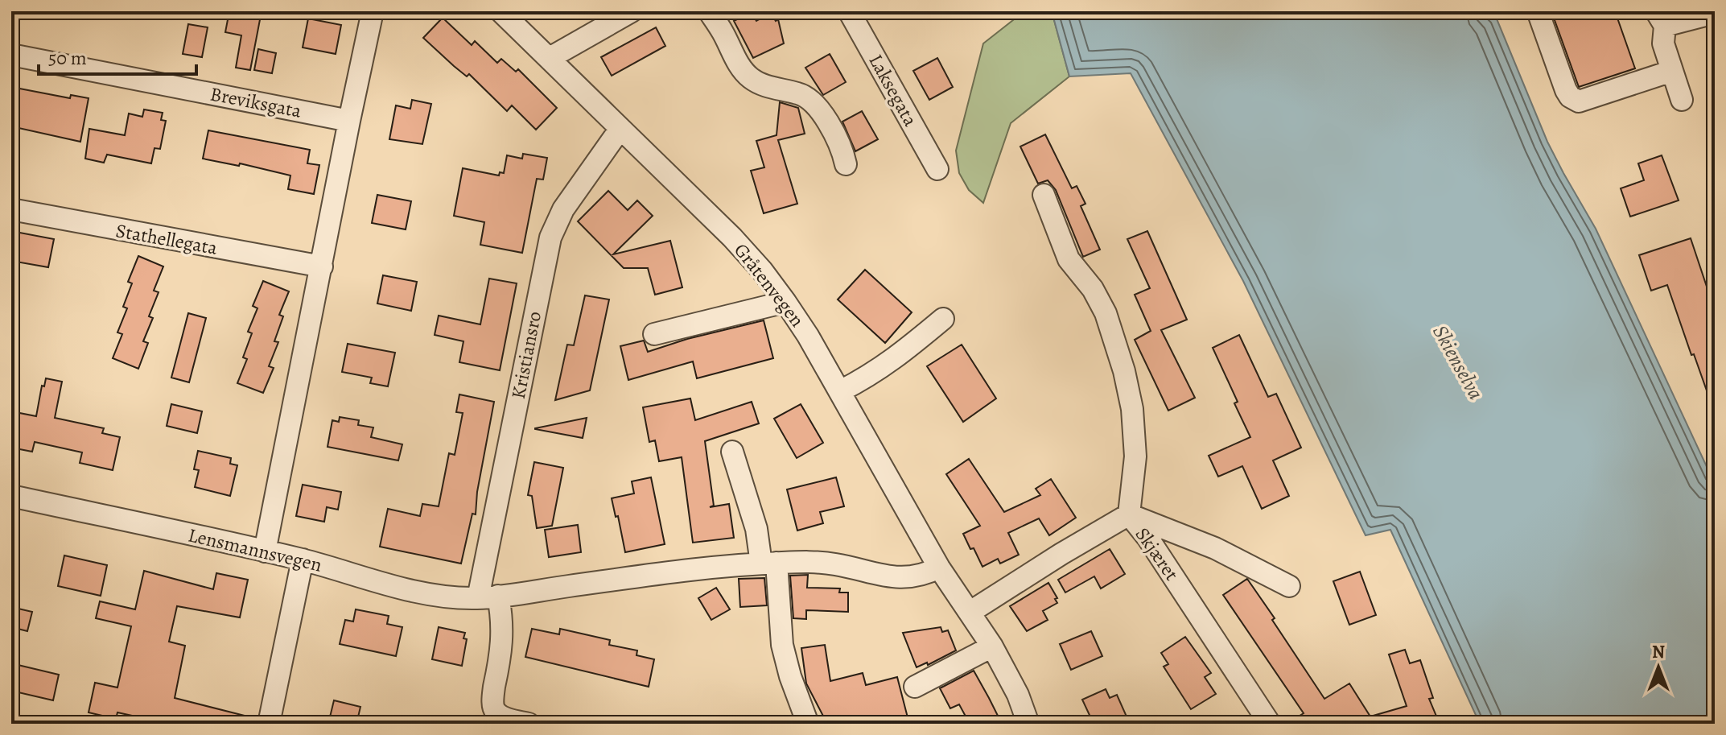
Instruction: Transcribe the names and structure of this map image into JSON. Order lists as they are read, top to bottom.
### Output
{
  "streets": {
    "street": [
      "Laksegata",
      "Breviksgata",
      "Stathellegata",
      "Gråtenvegen",
      "Kristiansro",
      "Lensmannsvegen",
      "Skjæret"
    ]
  },
  "crossings": [
    ["Gråtenvegen", "Kristiansro"],
    ["Gråtenvegen", "Lensmannsvegen"],
    ["Kristiansro", "Lensmannsvegen"]
  ],
  "water": ["Skienselva"],
  "scale_bar": "50 m",
  "north": "top"
}
